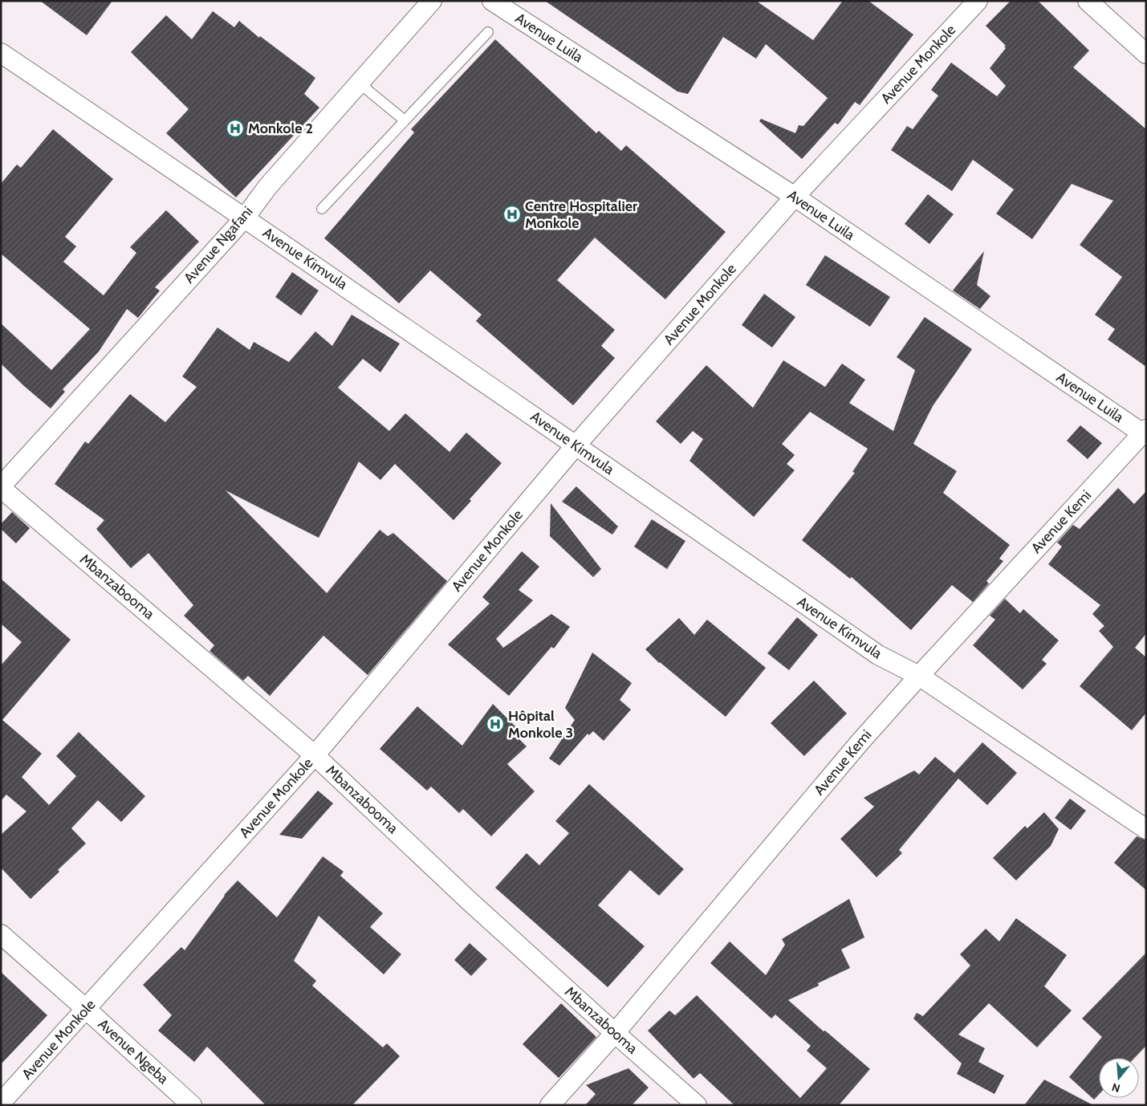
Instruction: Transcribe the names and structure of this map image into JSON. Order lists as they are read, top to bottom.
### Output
{
  "streets": {
    "street": [
      "Avenue Luila",
      "Avenue Monkole",
      "Avenue Ngafani",
      "Avenue Kimvula",
      "Avenue Kemi",
      "Mbanzabooma",
      "Avenue Ngeba"
    ]
  },
  "crossings": [
    ["Avenue Luila", "Avenue Monkole"],
    ["Avenue Luila", "Avenue Kemi"],
    ["Avenue Monkole", "Avenue Kimvula"],
    ["Avenue Monkole", "Mbanzabooma"],
    ["Avenue Monkole", "Avenue Ngeba"],
    ["Avenue Ngafani", "Avenue Kimvula"],
    ["Avenue Ngafani", "Mbanzabooma"],
    ["Avenue Kimvula", "Avenue Kemi"],
    ["Avenue Kemi", "Mbanzabooma"]
  ],
  "places": {
    "hospital": ["Monkole 2", "Centre Hospitalier Monkole", "Hôpital Monkole 3"]
  },
  "north": "bottom"
}
